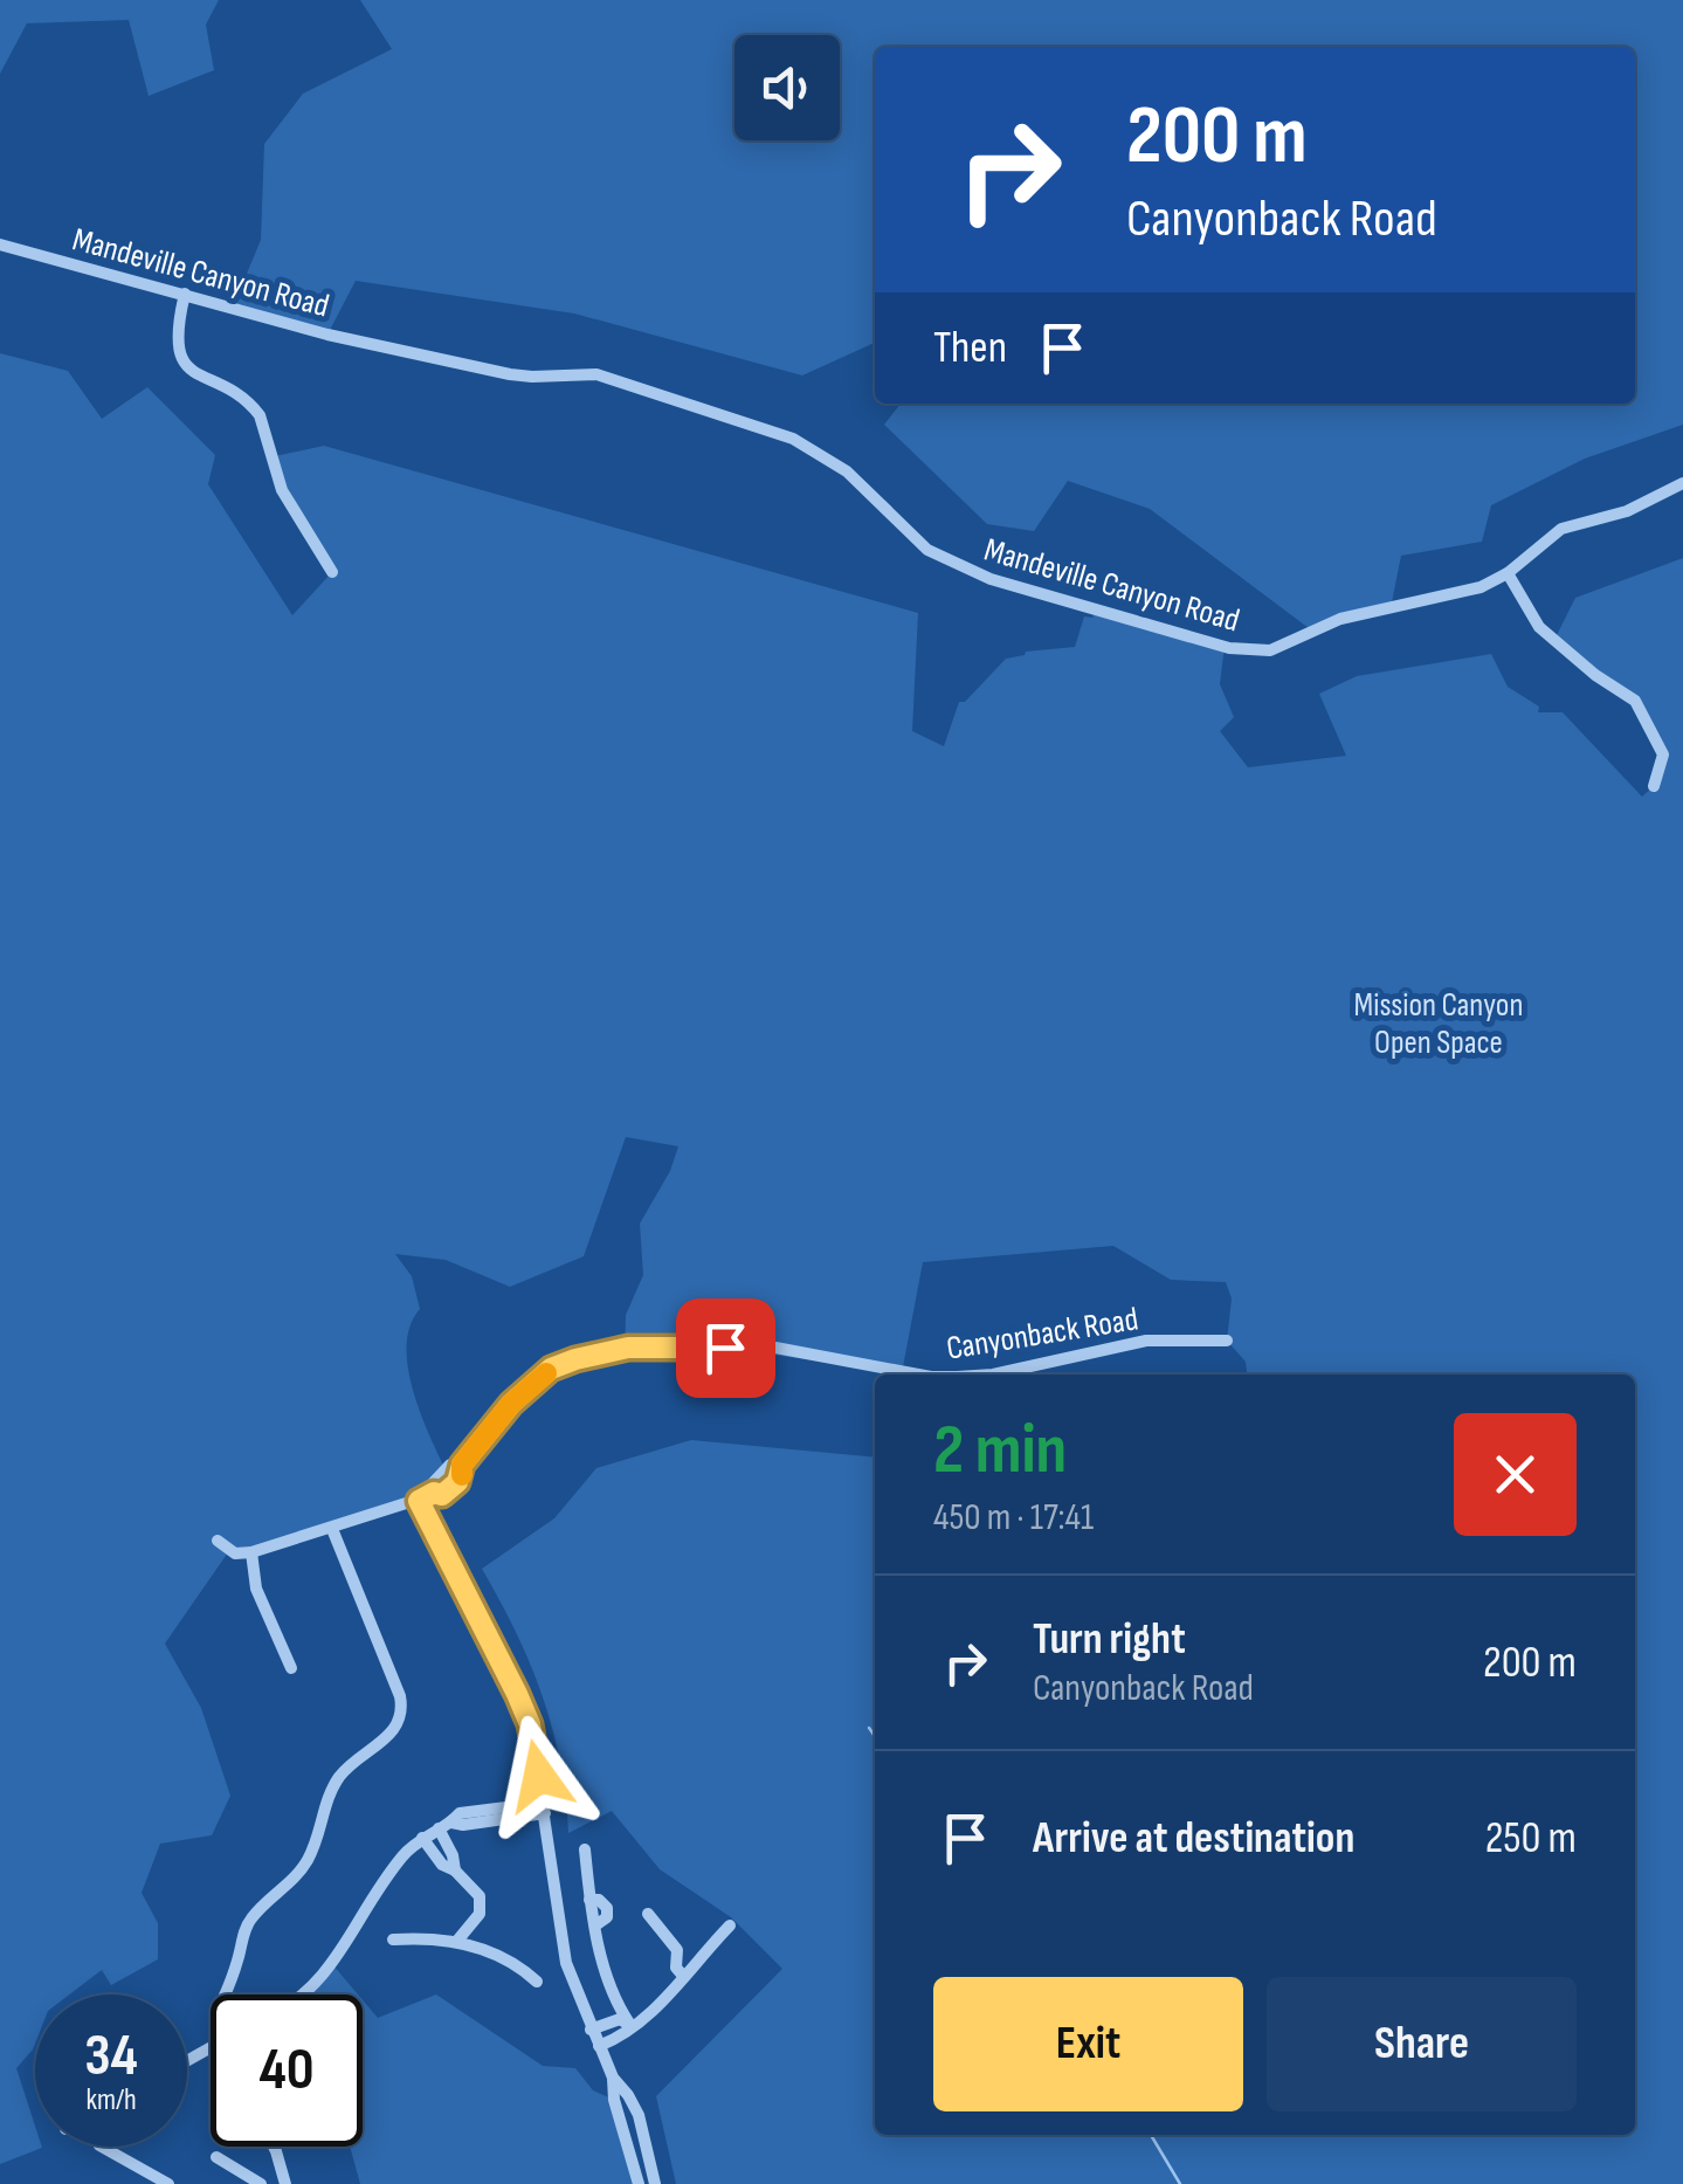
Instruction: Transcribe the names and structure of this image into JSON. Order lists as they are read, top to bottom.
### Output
{
  "streets": {
    "street": ["Mandeville Canyon Road", "Canyonback Road"]
  },
  "parks": ["Mission Canyon Open Space"],
  "page": {
    "turn": ["200 m", "Canyonback Road"],
    "then": "Then",
    "heading": ["2 min", "450 m · 17:41"],
    "list": [
      {
        "name": "Turn right",
        "note": "Canyonback Road",
        "value": "200 m"
      },
      {
        "name": "Arrive at destination",
        "value": "250 m"
      }
    ],
    "buttons": ["Exit", "Share"],
    "speed": "34 km/h",
    "limit": "40"
  }
}
